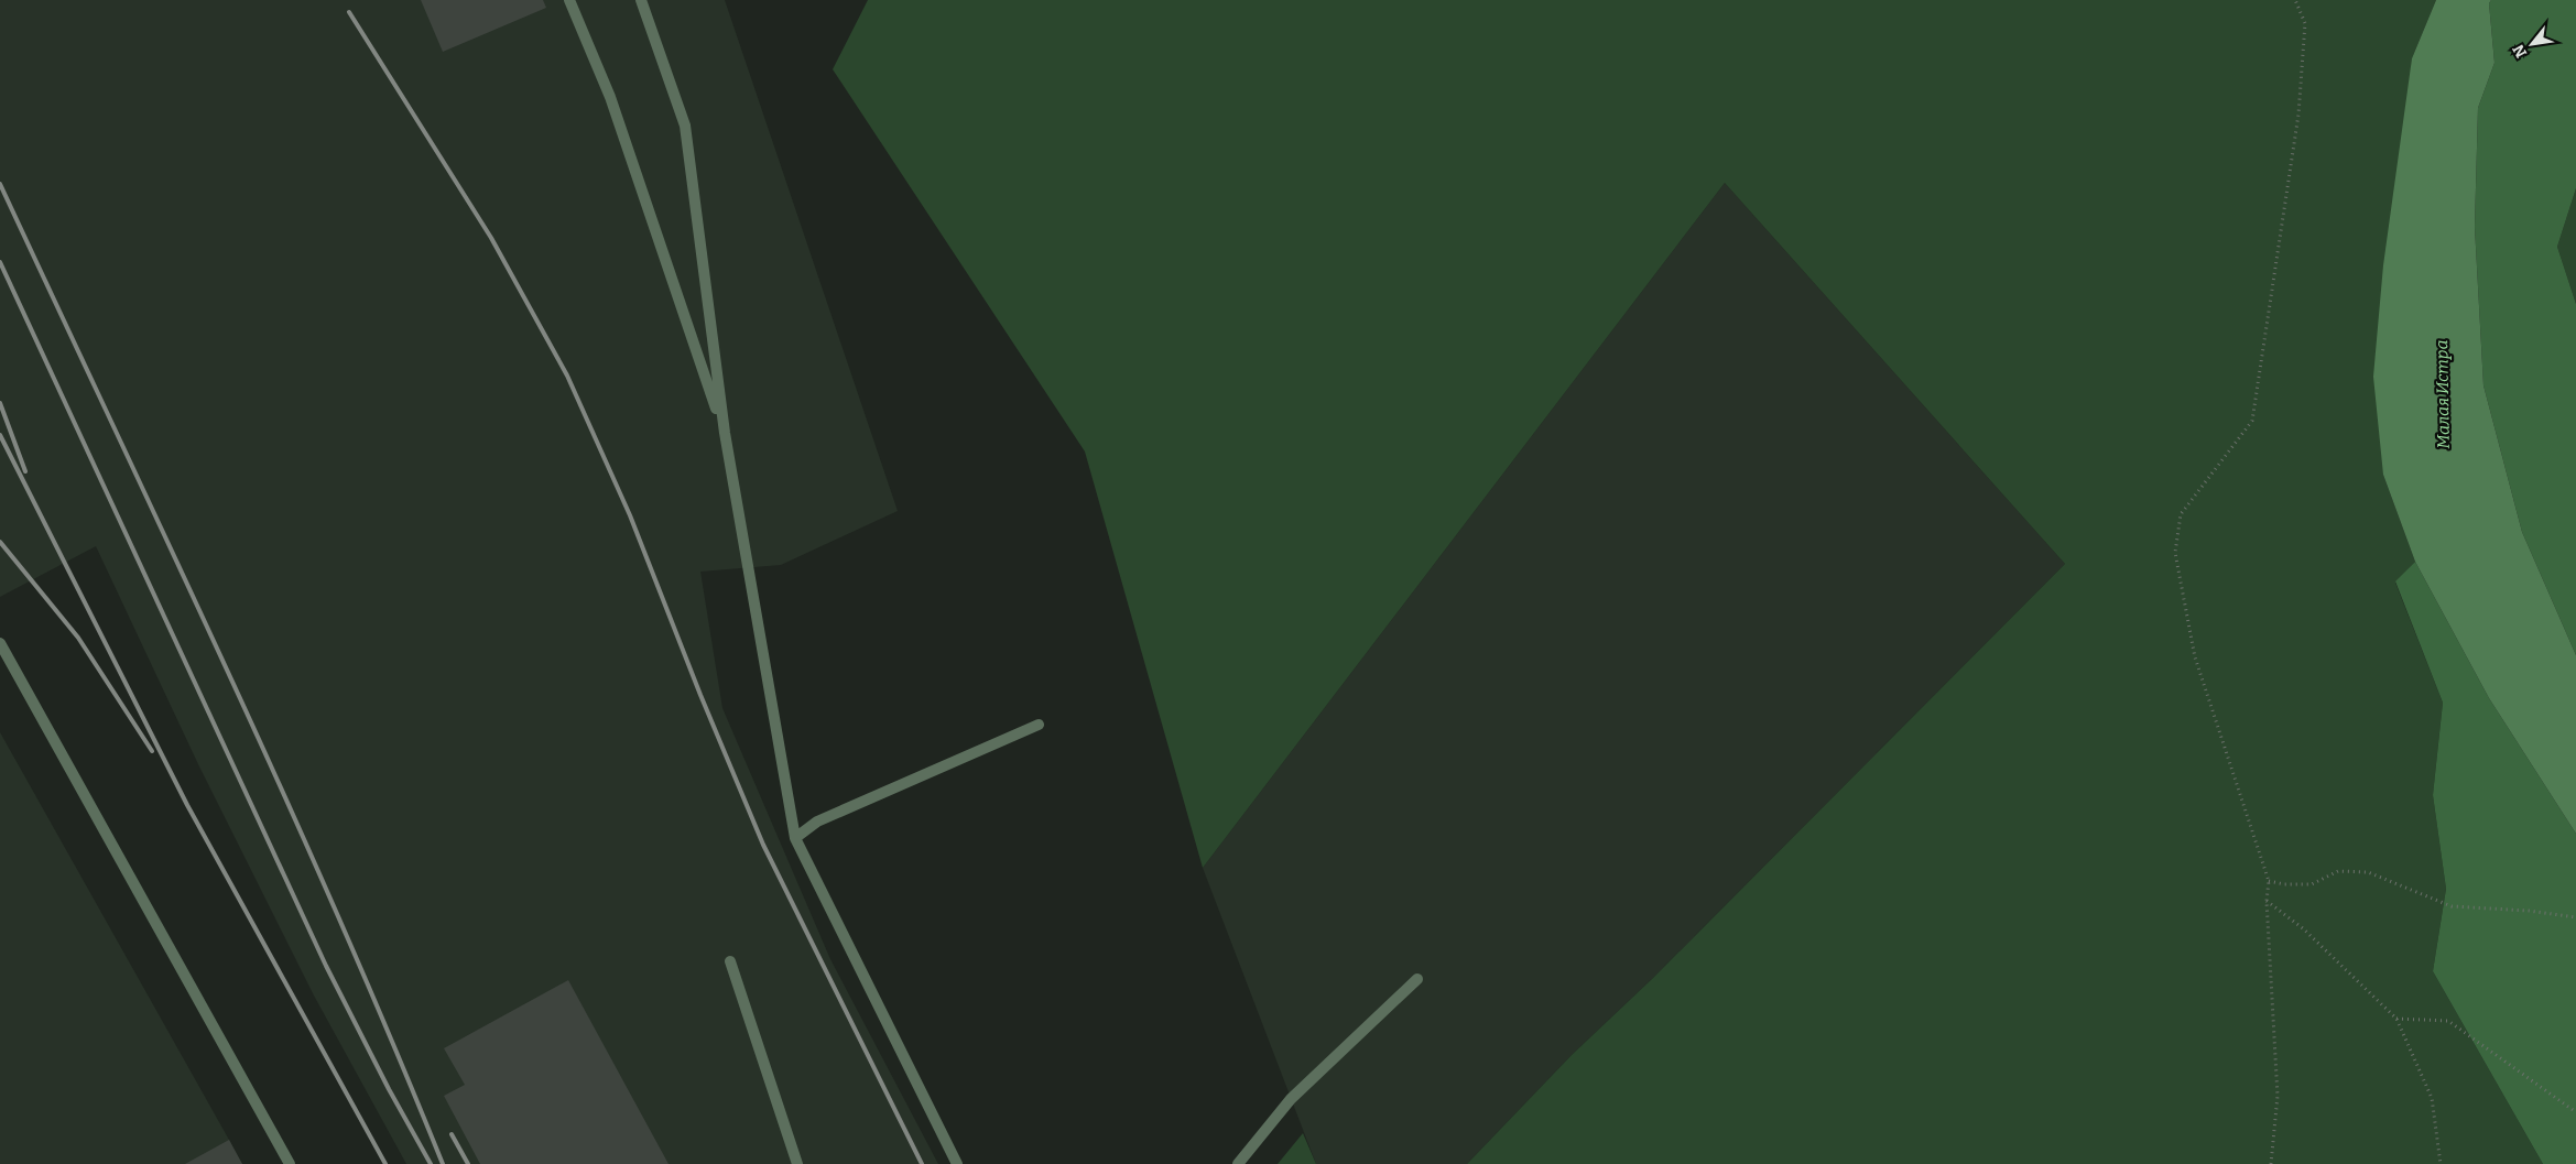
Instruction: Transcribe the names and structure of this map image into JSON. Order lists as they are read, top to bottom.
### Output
{
  "water": ["Малая Истра"],
  "north": "bottom left"
}
